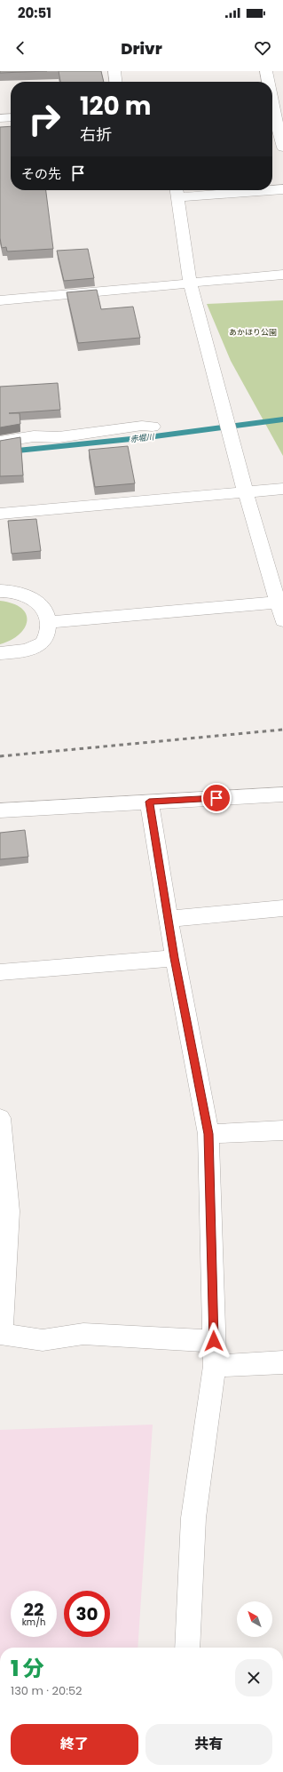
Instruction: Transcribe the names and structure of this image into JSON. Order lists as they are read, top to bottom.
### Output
{
  "water": ["赤堀川"],
  "parks": ["あかほり公園"],
  "north": "top left",
  "page": {
    "status": "20:51",
    "header": "Drivr",
    "turn": ["120 m", "右折"],
    "then": "その先",
    "speed": "22 km/h",
    "limit": "30",
    "heading": ["1 分", "130 m · 20:52"],
    "buttons": ["終了", "共有"]
  }
}
